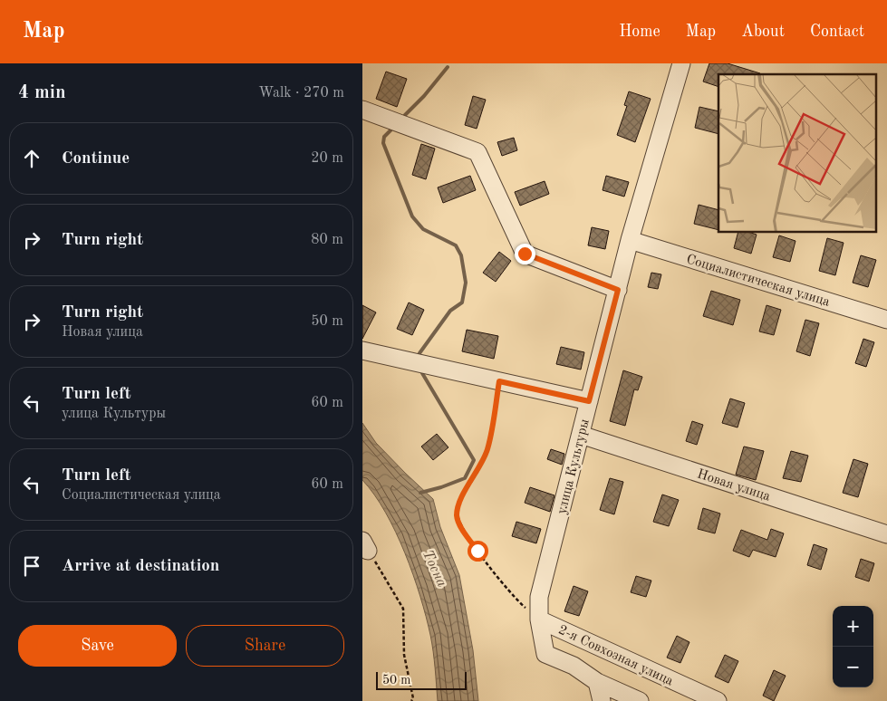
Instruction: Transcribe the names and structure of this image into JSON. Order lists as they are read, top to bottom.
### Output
{
  "streets": {
    "street": [
      "Социалистическая улица",
      "улица Культуры",
      "Новая улица",
      "2-я Совхозная улица"
    ]
  },
  "crossings": [
    ["Социалистическая улица", "улица Культуры"],
    ["улица Культуры", "Новая улица"],
    ["улица Культуры", "2-я Совхозная улица"]
  ],
  "water": ["Тосна"],
  "scale_bar": "50 m",
  "page": {
    "header": "Map",
    "nav": [
      "Home",
      "Map",
      "About",
      "Contact"
    ],
    "heading": ["4 min", "Walk · 270 m"],
    "list": [
      ["Continue", "20 m"],
      ["Turn right", "80 m"],
      ["Turn right", "Новая улица", "50 m"],
      ["Turn left", "улица Культуры", "60 m"],
      ["Turn left", "Социалистическая улица", "60 m"],
      "Arrive at destination"
    ],
    "map_buttons": ["+", "−"],
    "buttons": ["Save", "Share"],
    "scale": "50 m"
  }
}
